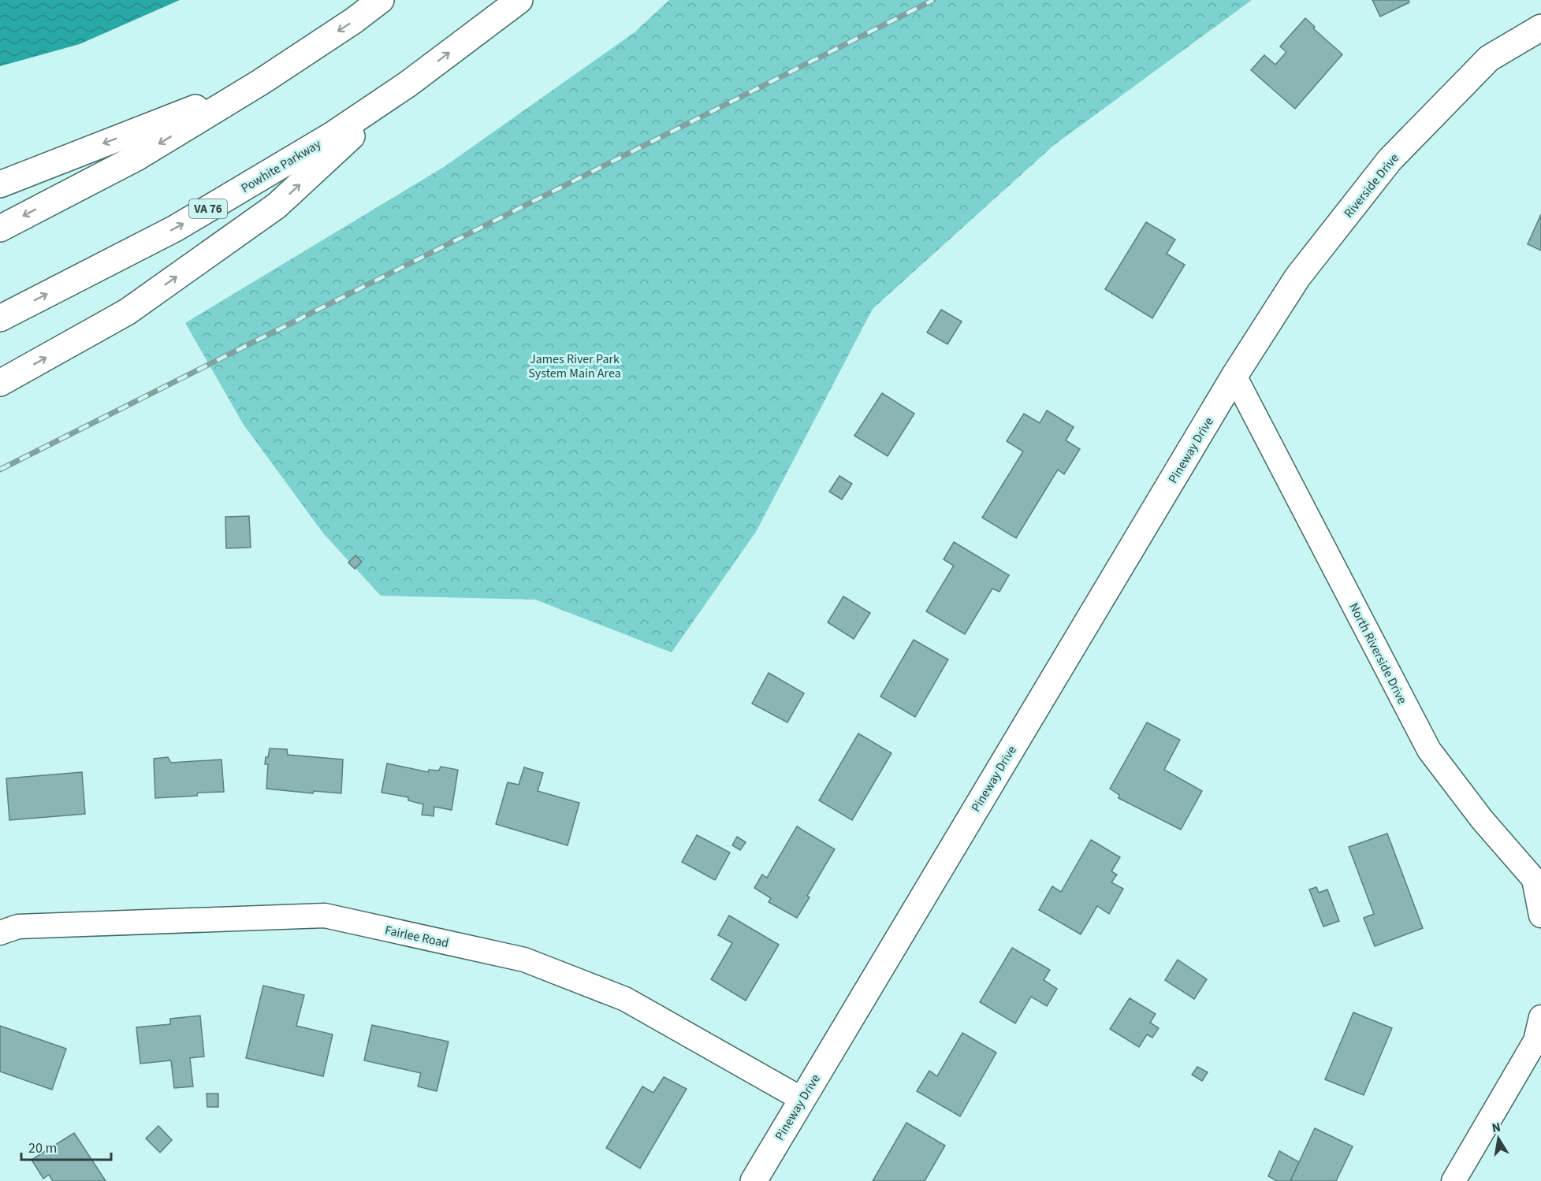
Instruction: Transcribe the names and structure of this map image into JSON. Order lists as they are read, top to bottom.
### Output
{
  "streets": {
    "main road": [
      "Powhite Parkway",
      "Riverside Drive",
      "VA 76",
      "Pineway Drive"
    ],
    "street": ["North Riverside Drive", "Fairlee Road"]
  },
  "crossings": [
    ["Riverside Drive", "Pineway Drive"],
    ["Riverside Drive", "North Riverside Drive"],
    ["Pineway Drive", "North Riverside Drive"],
    ["Pineway Drive", "Fairlee Road"]
  ],
  "parks": ["James River Park System Main Area"],
  "scale_bar": "20 m",
  "north": "top"
}
